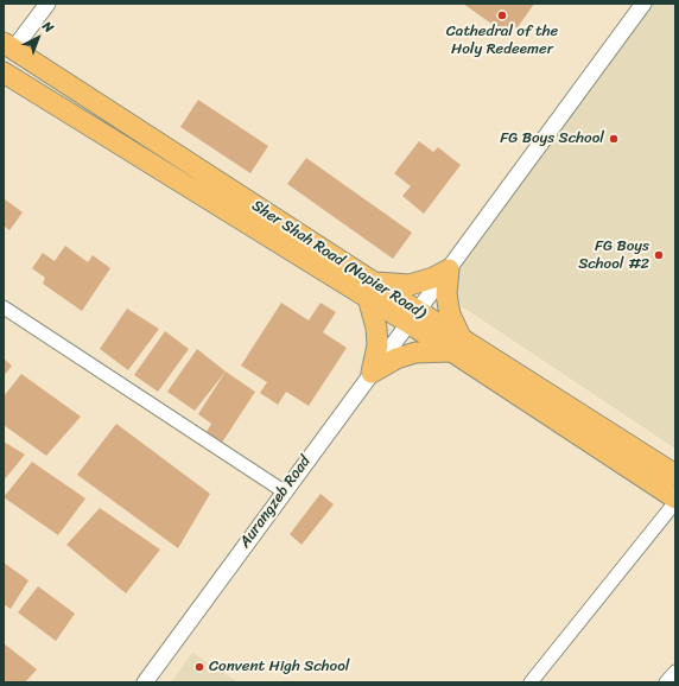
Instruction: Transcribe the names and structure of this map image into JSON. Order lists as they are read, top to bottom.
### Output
{
  "streets": {
    "main road": ["Sher Shah Road (Napier Road)"],
    "street": ["Aurangzeb Road"]
  },
  "crossings": [
    ["Sher Shah Road (Napier Road)", "Aurangzeb Road"]
  ],
  "places": [
    "Cathedral of the Holy Redeemer",
    "FG Boys School",
    "FG Boys School #2",
    "Convent High School"
  ],
  "north": "top right"
}
